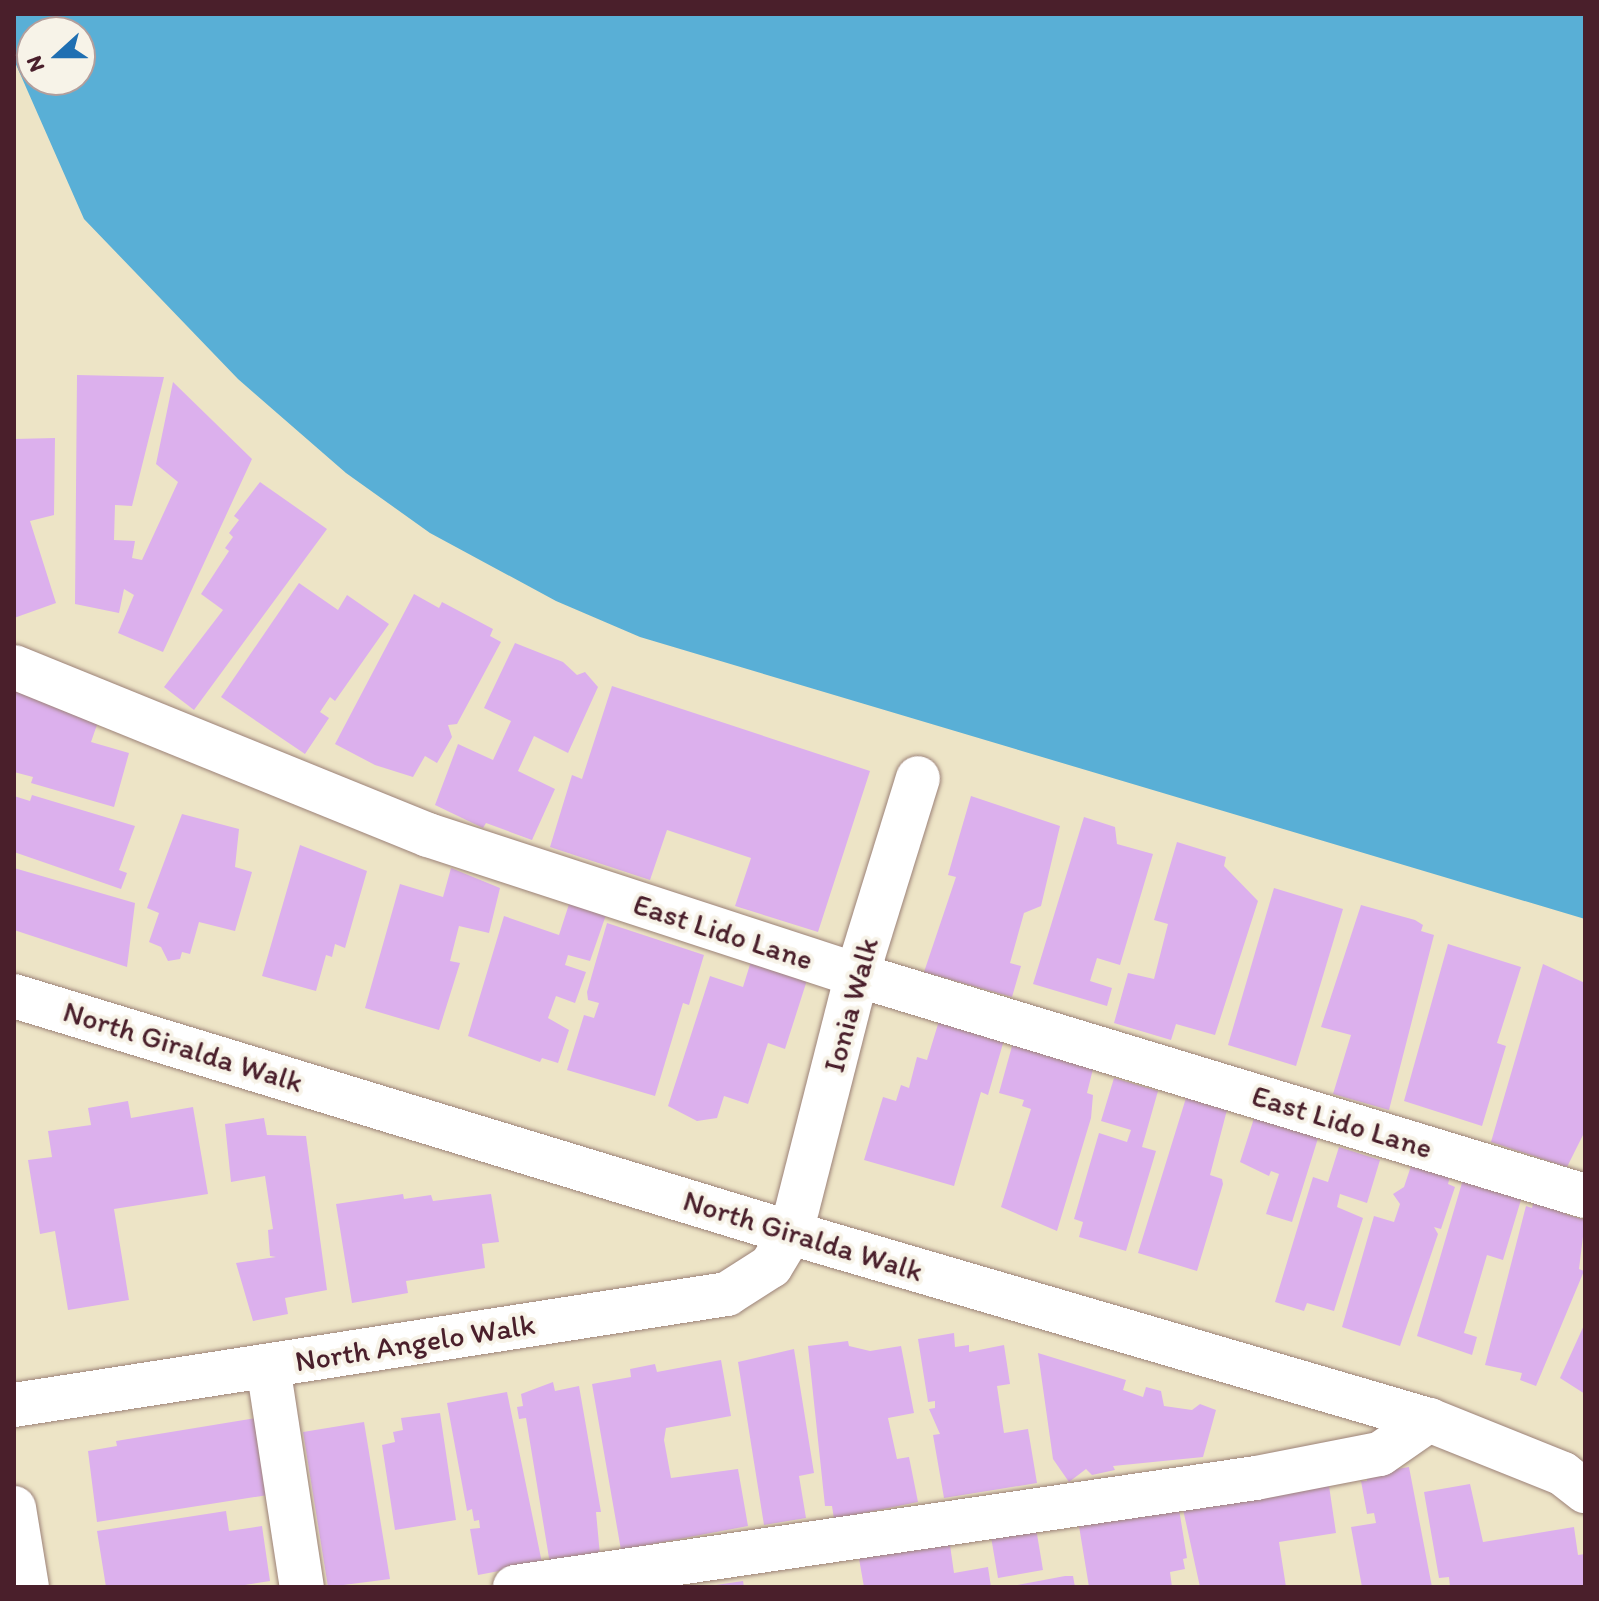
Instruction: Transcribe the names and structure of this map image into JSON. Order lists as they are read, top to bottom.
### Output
{
  "streets": {
    "street": [
      "East Lido Lane",
      "Ionia Walk",
      "North Giralda Walk",
      "North Angelo Walk"
    ]
  },
  "crossings": [
    ["East Lido Lane", "Ionia Walk"],
    ["Ionia Walk", "North Giralda Walk"],
    ["Ionia Walk", "North Angelo Walk"],
    ["North Giralda Walk", "North Angelo Walk"]
  ],
  "north": "left"
}
